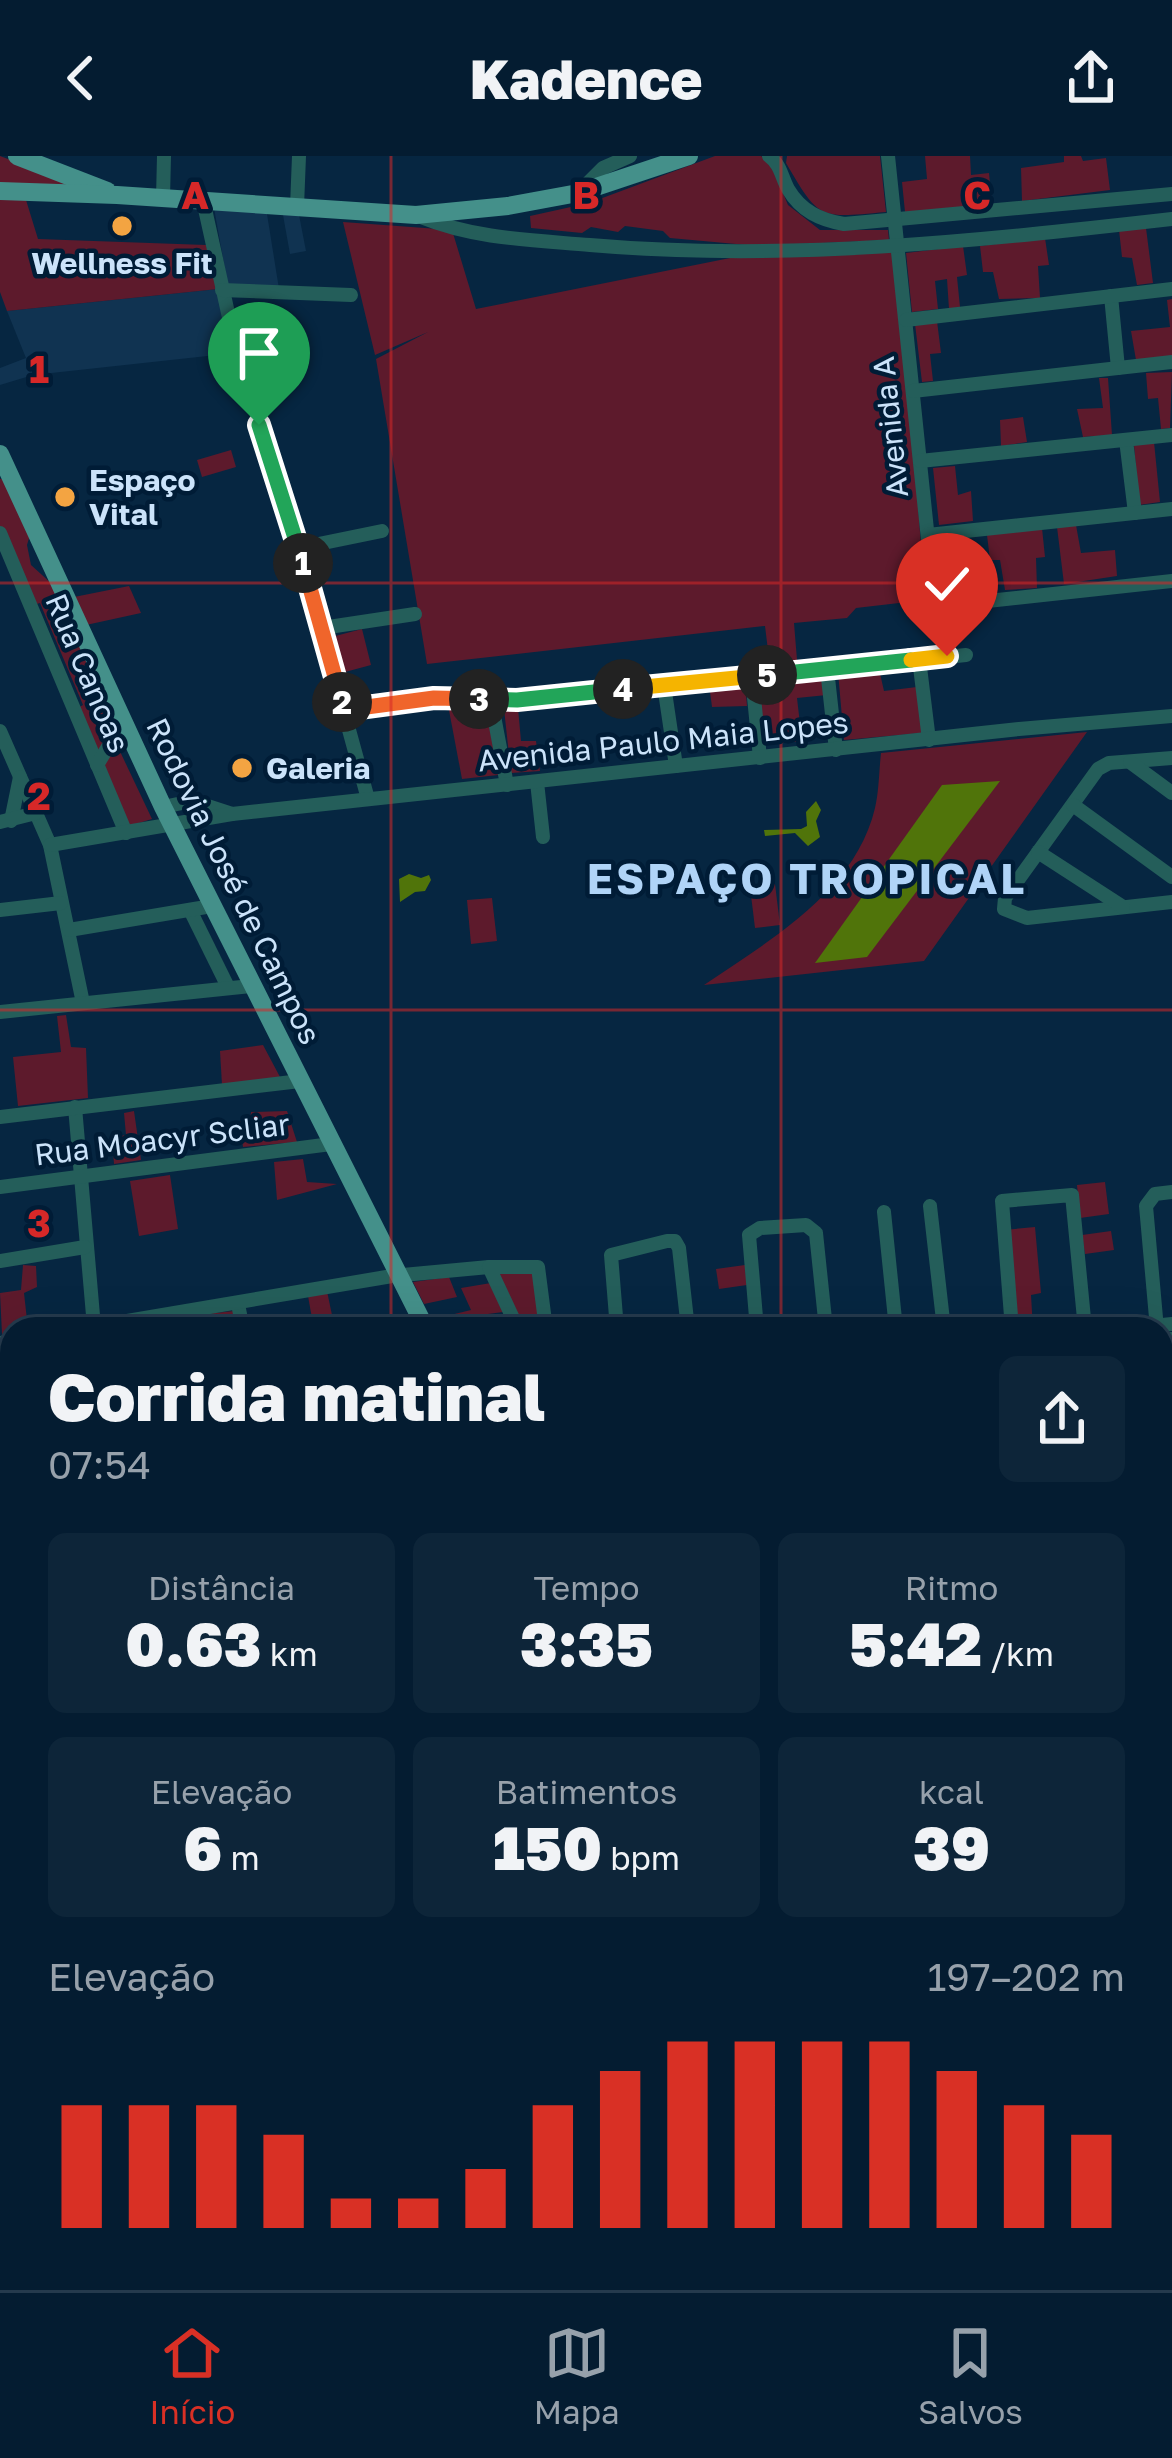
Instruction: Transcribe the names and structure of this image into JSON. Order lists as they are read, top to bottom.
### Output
{
  "streets": {
    "main road": ["Rodovia José de Campos"],
    "street": [
      "Avenida A",
      "Rua Canoas",
      "Avenida Paulo Maia Lopes",
      "Rua Moacyr Scliar"
    ]
  },
  "crossings": [
    ["Rua Canoas", "Avenida Paulo Maia Lopes"],
    ["Avenida Paulo Maia Lopes", "Rodovia José de Campos"],
    ["Rodovia José de Campos", "Rua Moacyr Scliar"]
  ],
  "districts": ["ESPAÇO TROPICAL"],
  "places": ["Wellness Fit", "Espaço Vital", "Galeria"],
  "page": {
    "header": "Kadence",
    "pins": [
      "1",
      "5",
      "4",
      "3",
      "2"
    ],
    "heading": ["Corrida matinal", "07:54"],
    "stats": [
      ["Distância", "0.63 km"],
      ["Tempo", "3:35"],
      ["Ritmo", "5:42 /km"],
      ["Elevação", "6 m"],
      ["Batimentos", "150 bpm"],
      ["kcal", "39"]
    ],
    "chart": ["Elevação", "197–202 m"],
    "tabs": ["Início", "Mapa", "Salvos"]
  },
  "grid": {
    "columns": ["A", "B", "C"],
    "rows": ["1", "2", "3"]
  }
}
